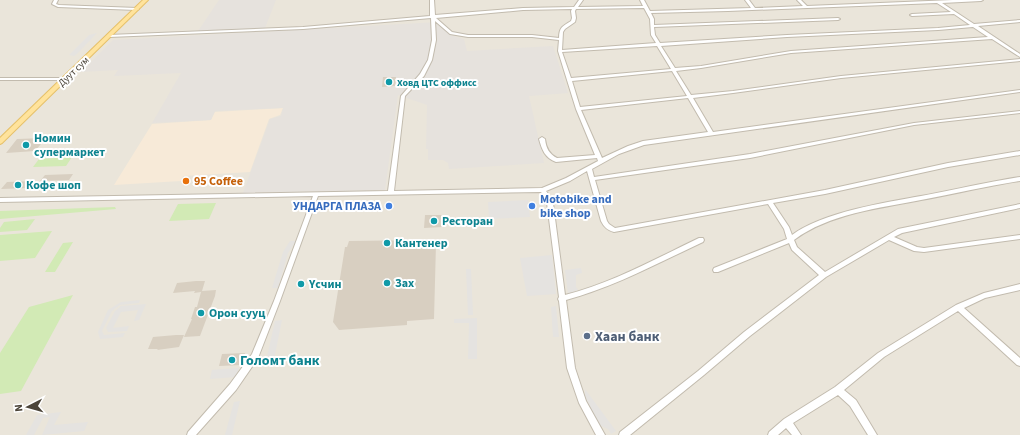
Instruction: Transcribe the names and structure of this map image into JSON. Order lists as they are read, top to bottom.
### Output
{
  "streets": {
    "main road": ["Дуут сум"]
  },
  "places": [
    "Ховд ЦТС оффисс",
    "Номин супермаркет",
    "95 Coffee",
    "Кофе шоп",
    "УНДАРГА ПЛАЗА",
    "Motobike and bike shop",
    "Ресторан",
    "Кантенер",
    "Зах",
    "Үсчин",
    "Орон сууц",
    "Хаан банк",
    "Голомт банк"
  ],
  "north": "left"
}
